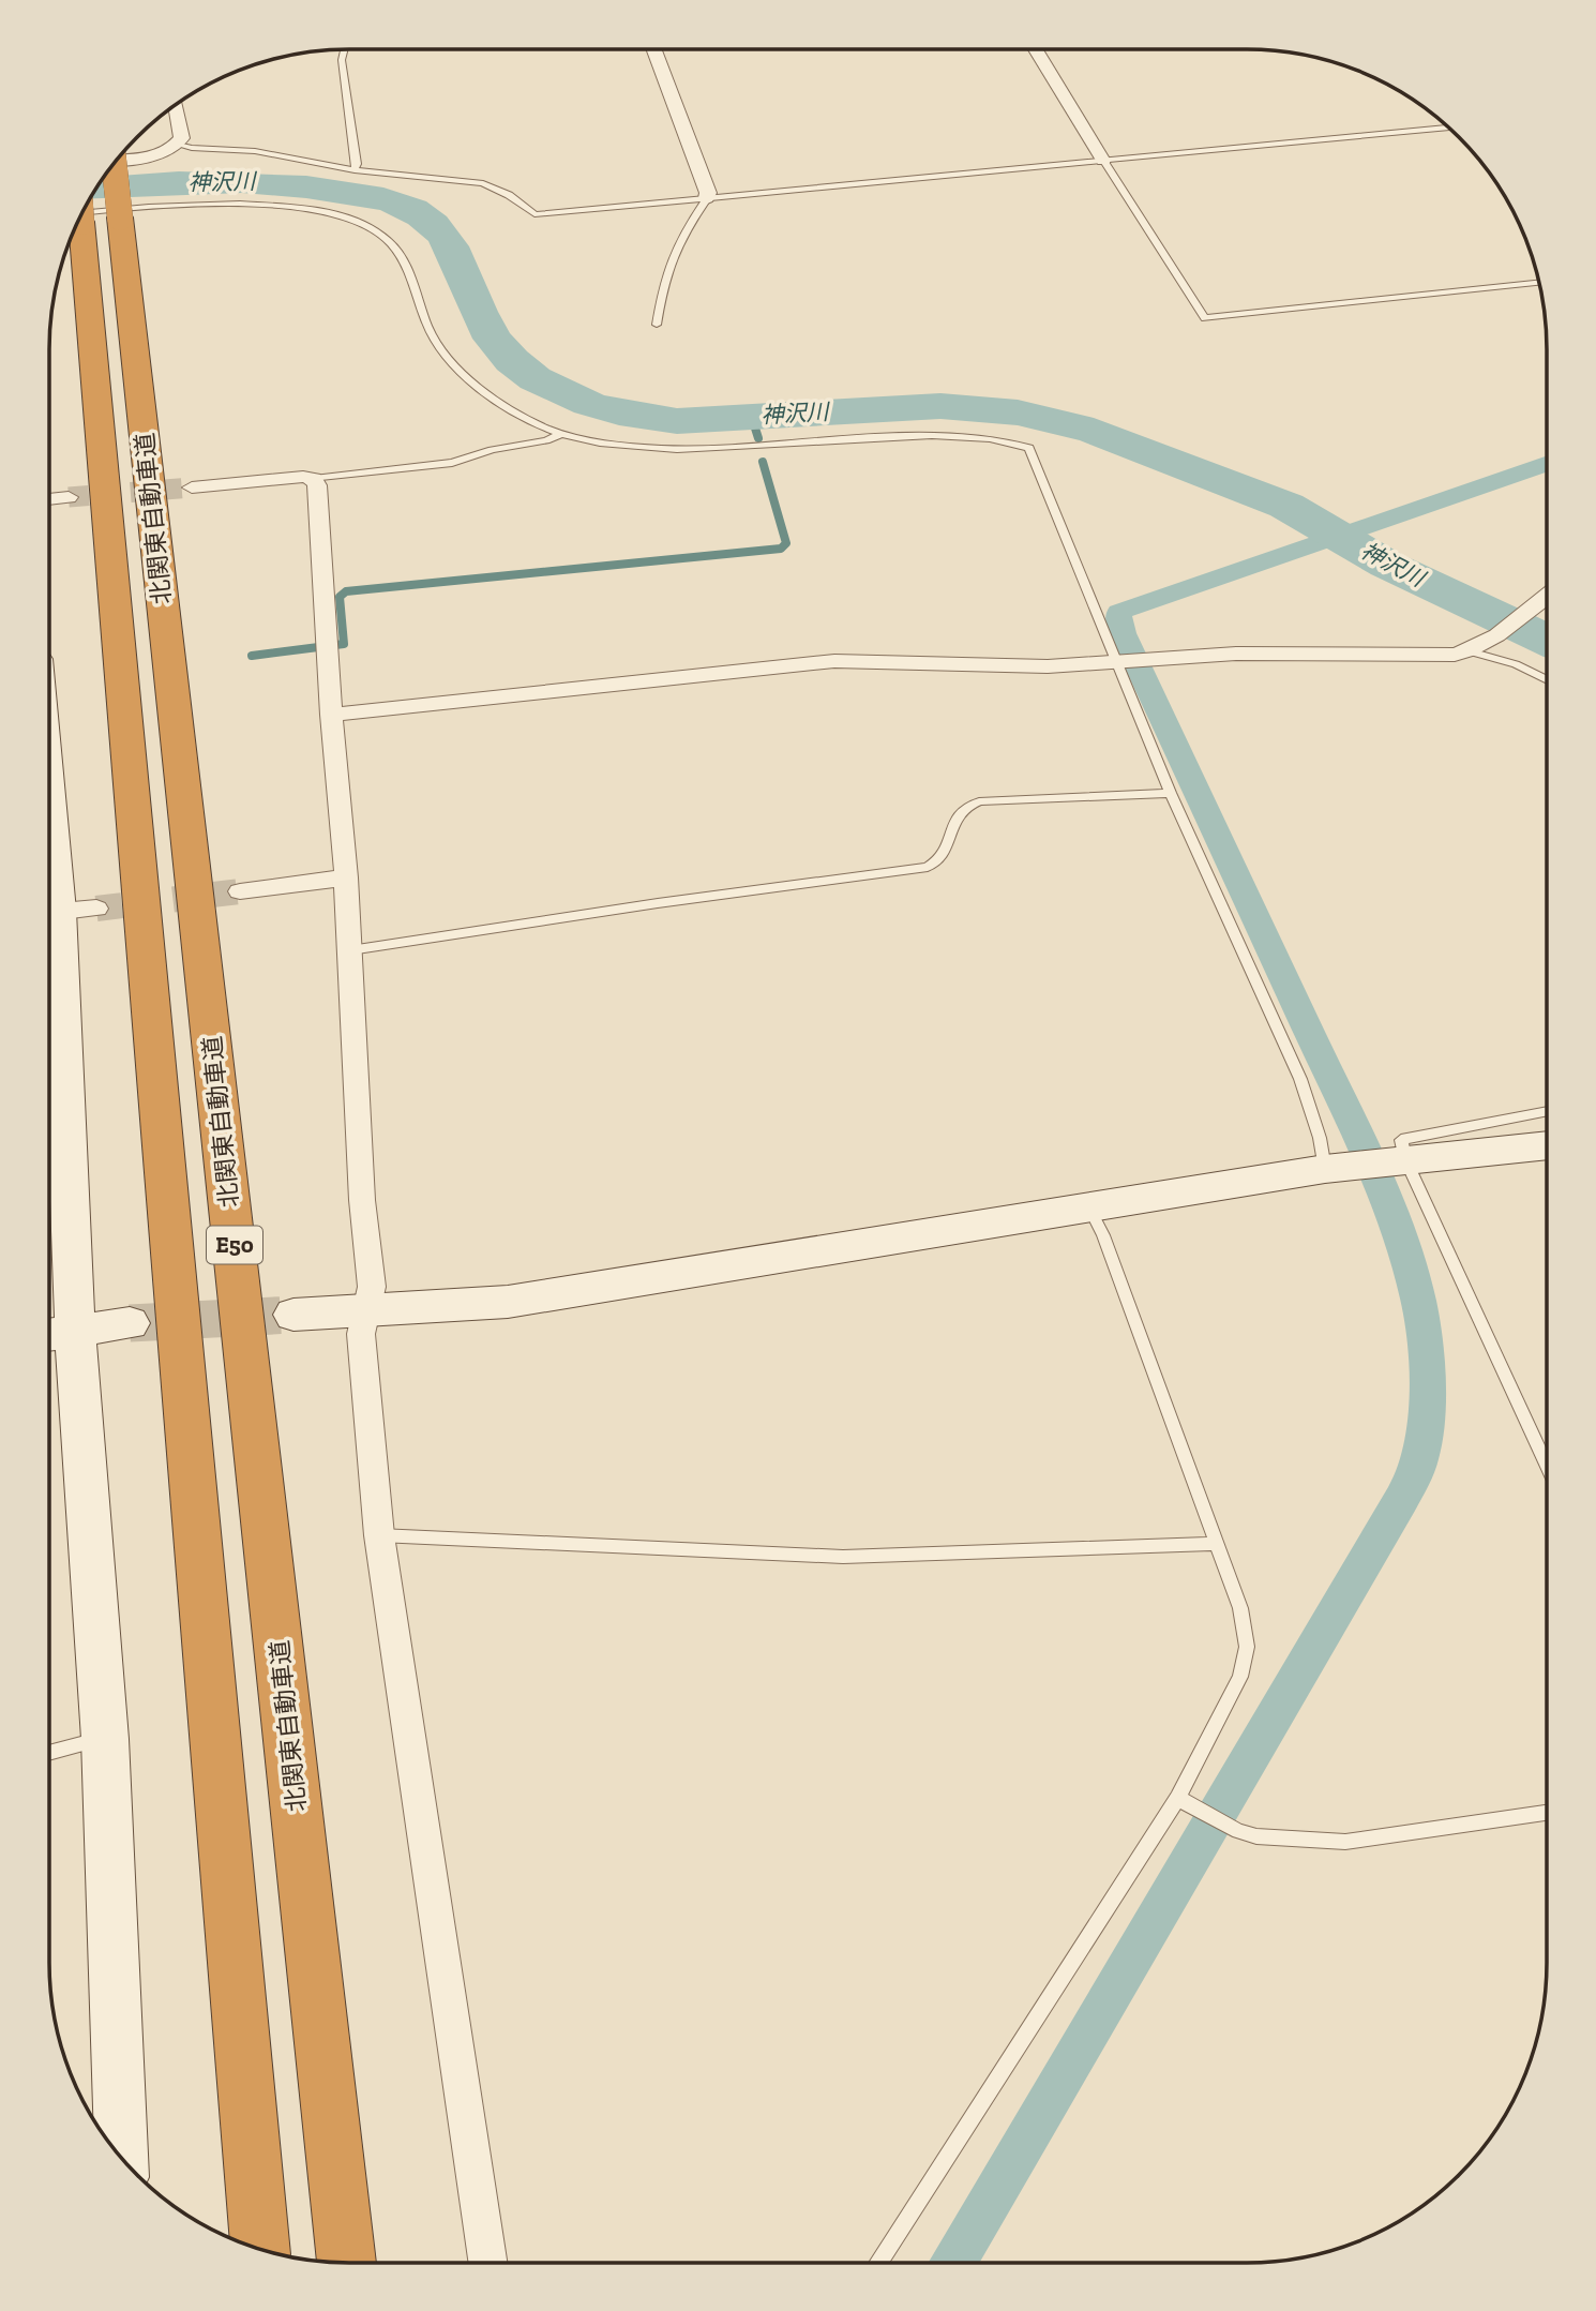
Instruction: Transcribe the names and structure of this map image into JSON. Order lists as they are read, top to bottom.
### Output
{
  "streets": {
    "highway": ["北関東自動車道", "E50"]
  },
  "water": ["神沢川"]
}
